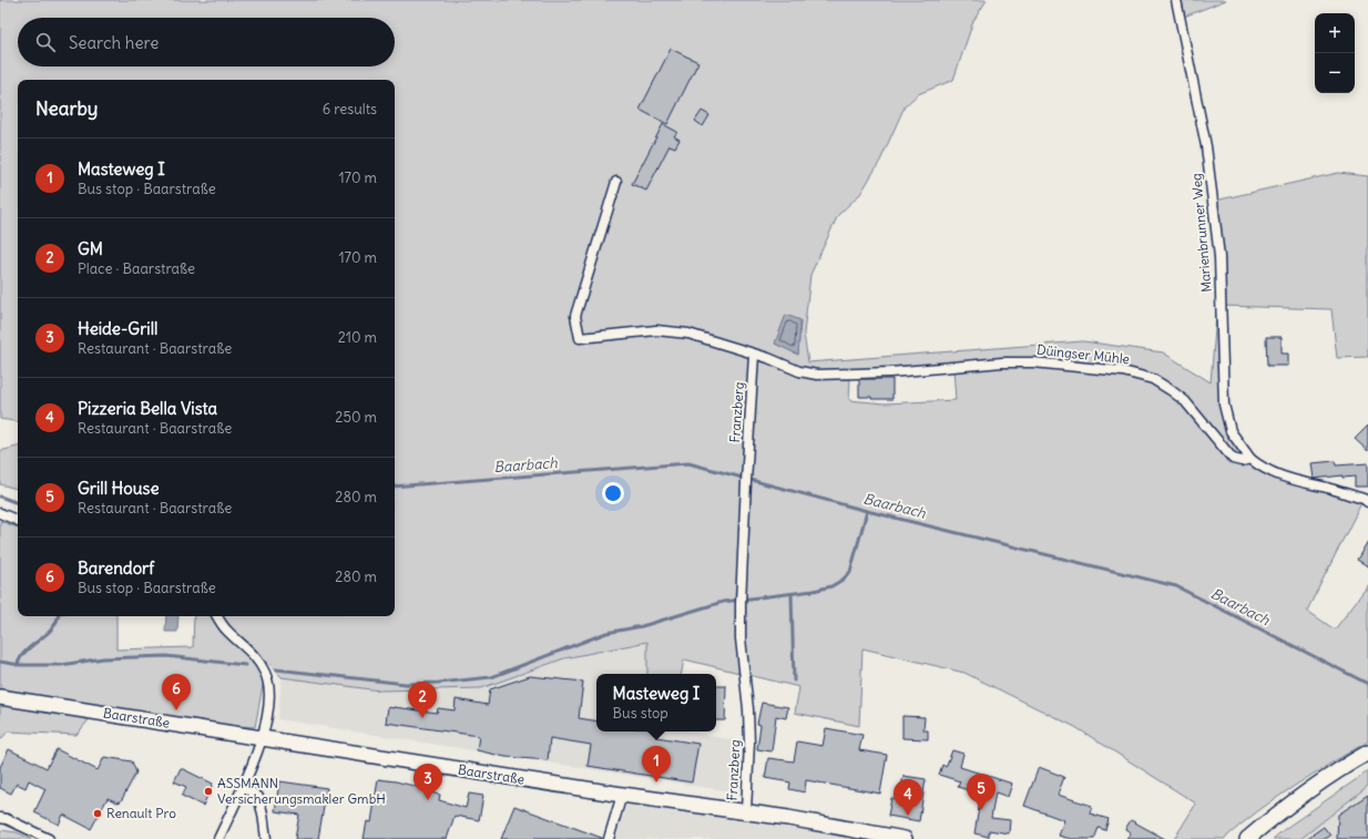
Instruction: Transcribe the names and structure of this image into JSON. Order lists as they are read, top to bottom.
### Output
{
  "streets": {
    "main road": ["Baarstraße"],
    "street": ["Marienbrunner Weg", "Düingser Mühle", "Franzberg"]
  },
  "crossings": [
    ["Marienbrunner Weg", "Düingser Mühle"],
    ["Düingser Mühle", "Franzberg"],
    ["Franzberg", "Baarstraße"]
  ],
  "water": ["Baarbach"],
  "places": ["ASSMANN Versicherungsmakler GmbH", "Renault Pro"],
  "page": {
    "map_buttons": ["+", "−"],
    "search": "Search here",
    "heading": ["Nearby", "6 results"],
    "list": [
      {
        "mark": "1",
        "name": "Masteweg I",
        "note": "Bus stop · Baarstraße",
        "value": "170 m"
      },
      {
        "mark": "2",
        "name": "GM",
        "note": "Place · Baarstraße",
        "value": "170 m"
      },
      {
        "mark": "3",
        "name": "Heide-Grill",
        "note": "Restaurant · Baarstraße",
        "value": "210 m"
      },
      {
        "mark": "4",
        "name": "Pizzeria Bella Vista",
        "note": "Restaurant · Baarstraße",
        "value": "250 m"
      },
      {
        "mark": "5",
        "name": "Grill House",
        "note": "Restaurant · Baarstraße",
        "value": "280 m"
      },
      {
        "mark": "6",
        "name": "Barendorf",
        "note": "Bus stop · Baarstraße",
        "value": "280 m"
      }
    ],
    "popup": ["Masteweg I", "Bus stop"],
    "pins": [
      "6",
      "2",
      "1",
      "3",
      "5",
      "4"
    ]
  }
}
